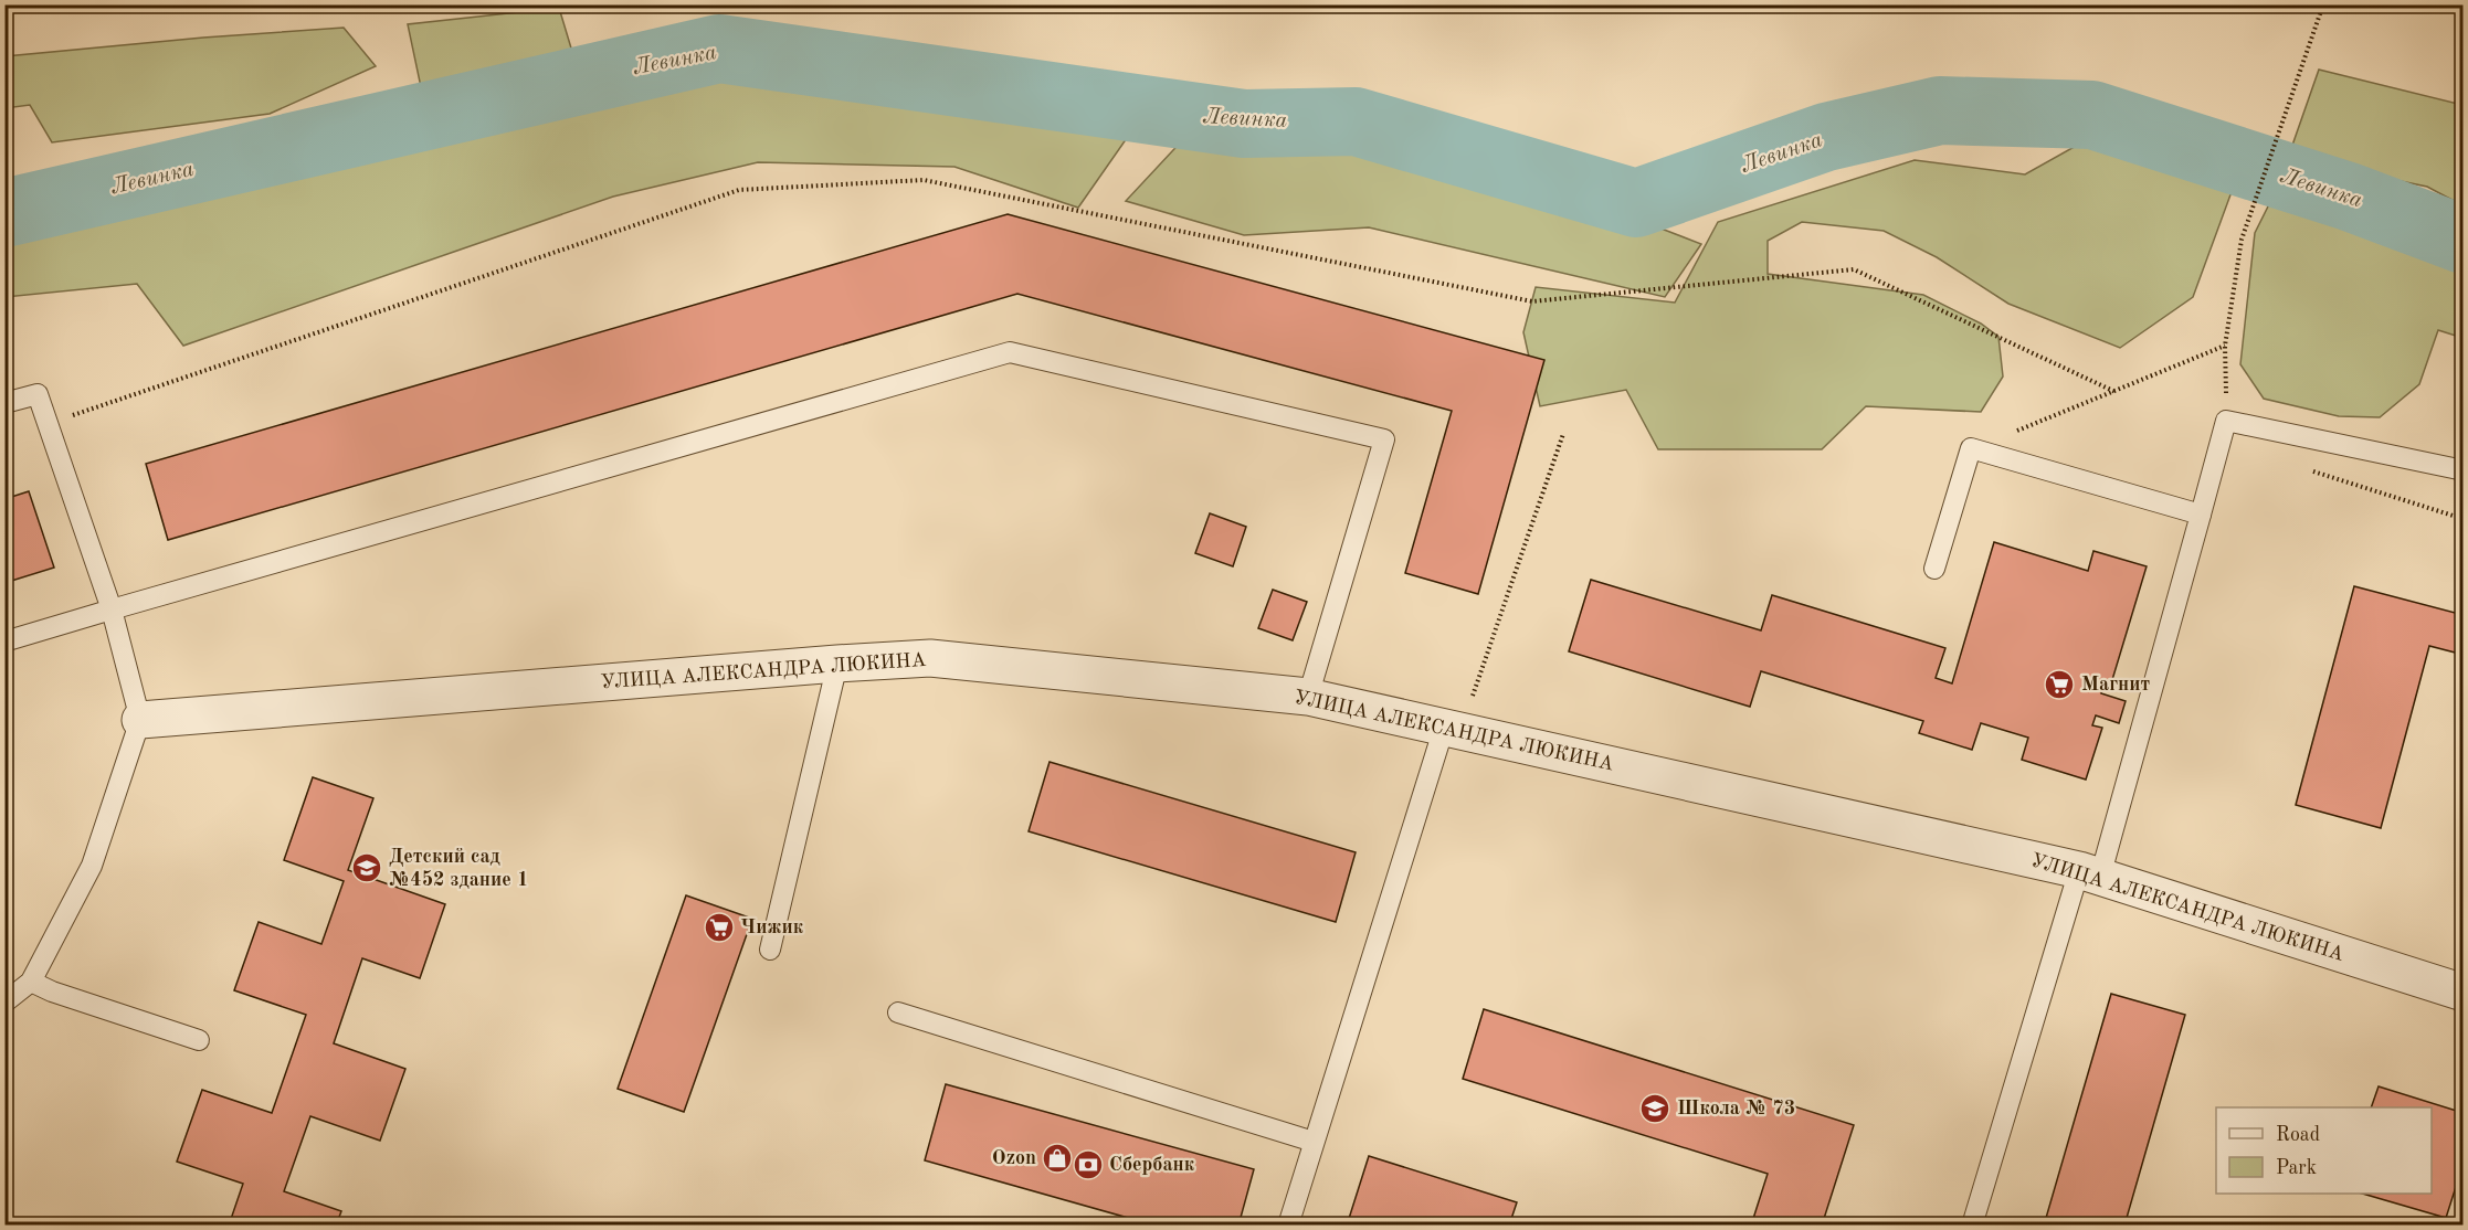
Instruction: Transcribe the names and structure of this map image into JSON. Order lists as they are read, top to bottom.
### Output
{
  "streets": {
    "street": ["УЛИЦА АЛЕКСАНДРА ЛЮКИНА"]
  },
  "water": ["Левинка"],
  "places": {
    "supermarket": ["Магнит", "Чижик"],
    "school or university": ["Детский сад №452 здание 1", "Школа № 73"],
    "shop": ["Ozon"],
    "bank": ["Сбербанк"]
  },
  "legend": ["Road", "Park"]
}
